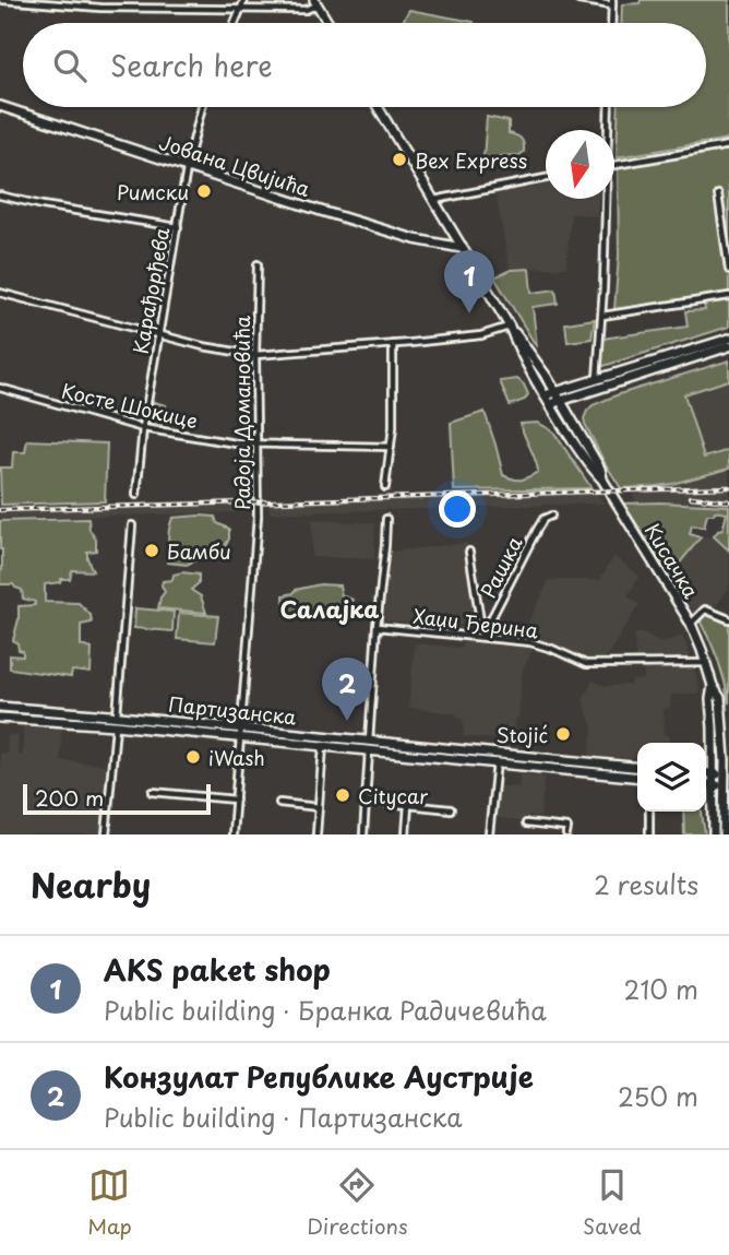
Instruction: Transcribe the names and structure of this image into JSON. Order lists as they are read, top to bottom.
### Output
{
  "streets": {
    "main road": ["Јована Цвијића", "Кисачка", "Партизанска"],
    "street": [
      "Карађорђева",
      "Косте Шокице",
      "Радоја Домановића",
      "Рашка",
      "Хаџи Ђерина"
    ]
  },
  "crossings": [
    ["Јована Цвијића", "Карађорђева"],
    ["Јована Цвијића", "Кисачка"],
    ["Карађорђева", "Косте Шокице"],
    ["Косте Шокице", "Радоја Домановића"],
    ["Радоја Домановића", "Партизанска"],
    ["Кисачка", "Хаџи Ђерина"],
    ["Рашка", "Хаџи Ђерина"]
  ],
  "districts": ["Салајка"],
  "places": [
    "Bex Express",
    "Римски",
    "Бамби",
    "Stojić",
    "iWash",
    "Citycar"
  ],
  "scale_bar": "200 m",
  "north": "bottom",
  "page": {
    "search": "Search here",
    "pins": ["1", "2"],
    "scale": "200 m",
    "heading": ["Nearby", "2 results"],
    "list": [
      {
        "mark": "1",
        "name": "AKS paket shop",
        "note": "Public building · Бранка Радичевића",
        "value": "210 m"
      },
      {
        "mark": "2",
        "name": "Конзулат Републике Аустрије",
        "note": "Public building · Партизанска",
        "value": "250 m"
      }
    ],
    "nav": ["Map", "Directions", "Saved"]
  }
}
